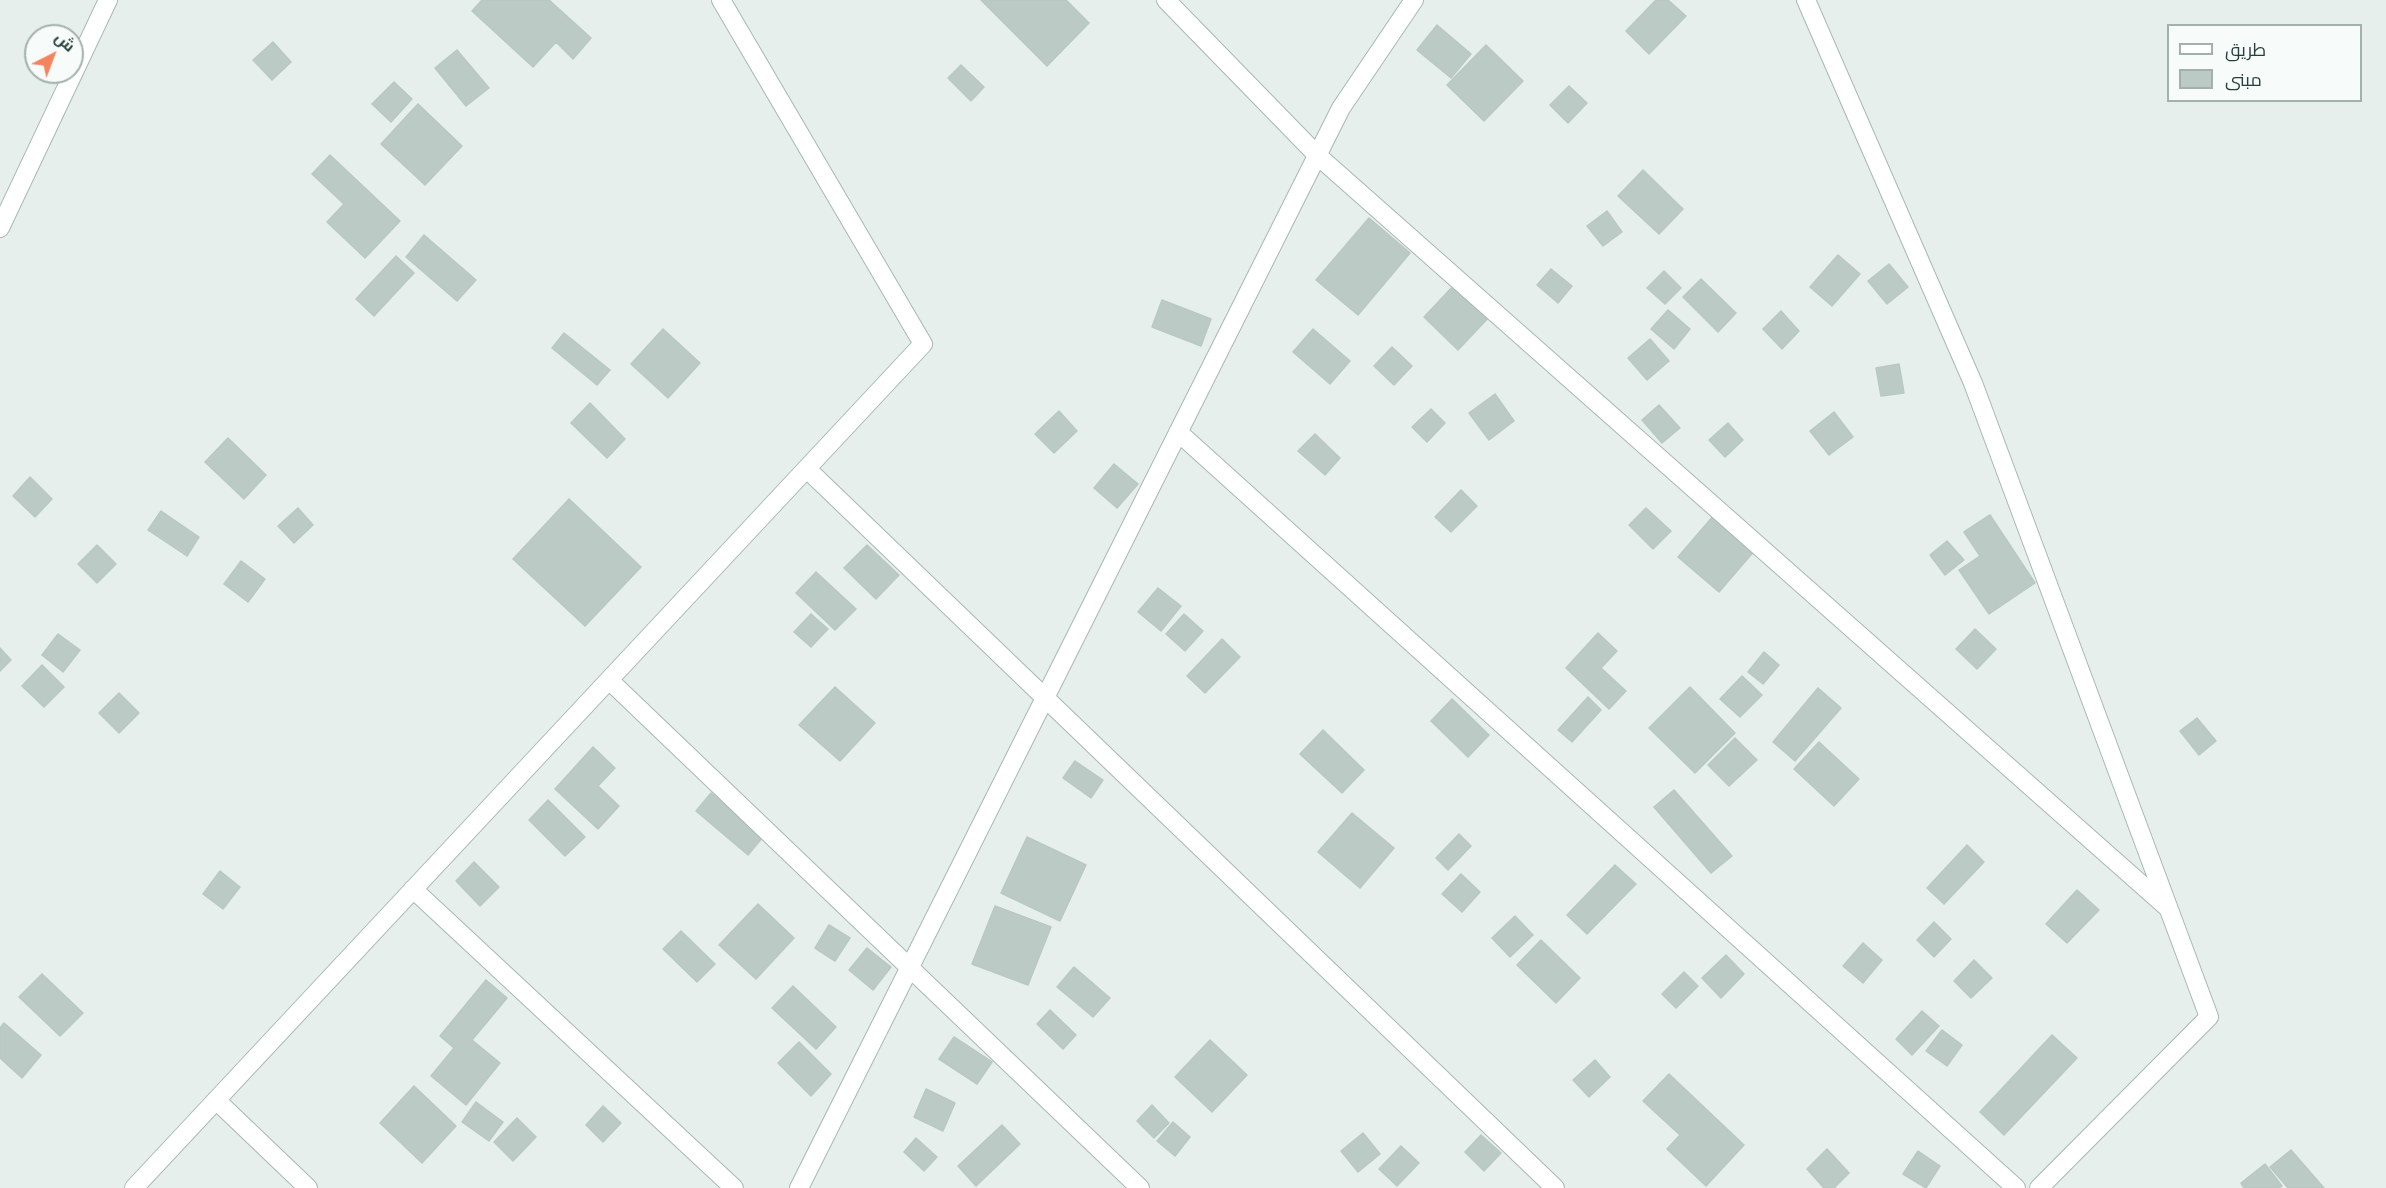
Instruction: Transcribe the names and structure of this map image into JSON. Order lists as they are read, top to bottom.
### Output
{
  "legend": ["طريق", "مبنى"],
  "north": "top right"
}
